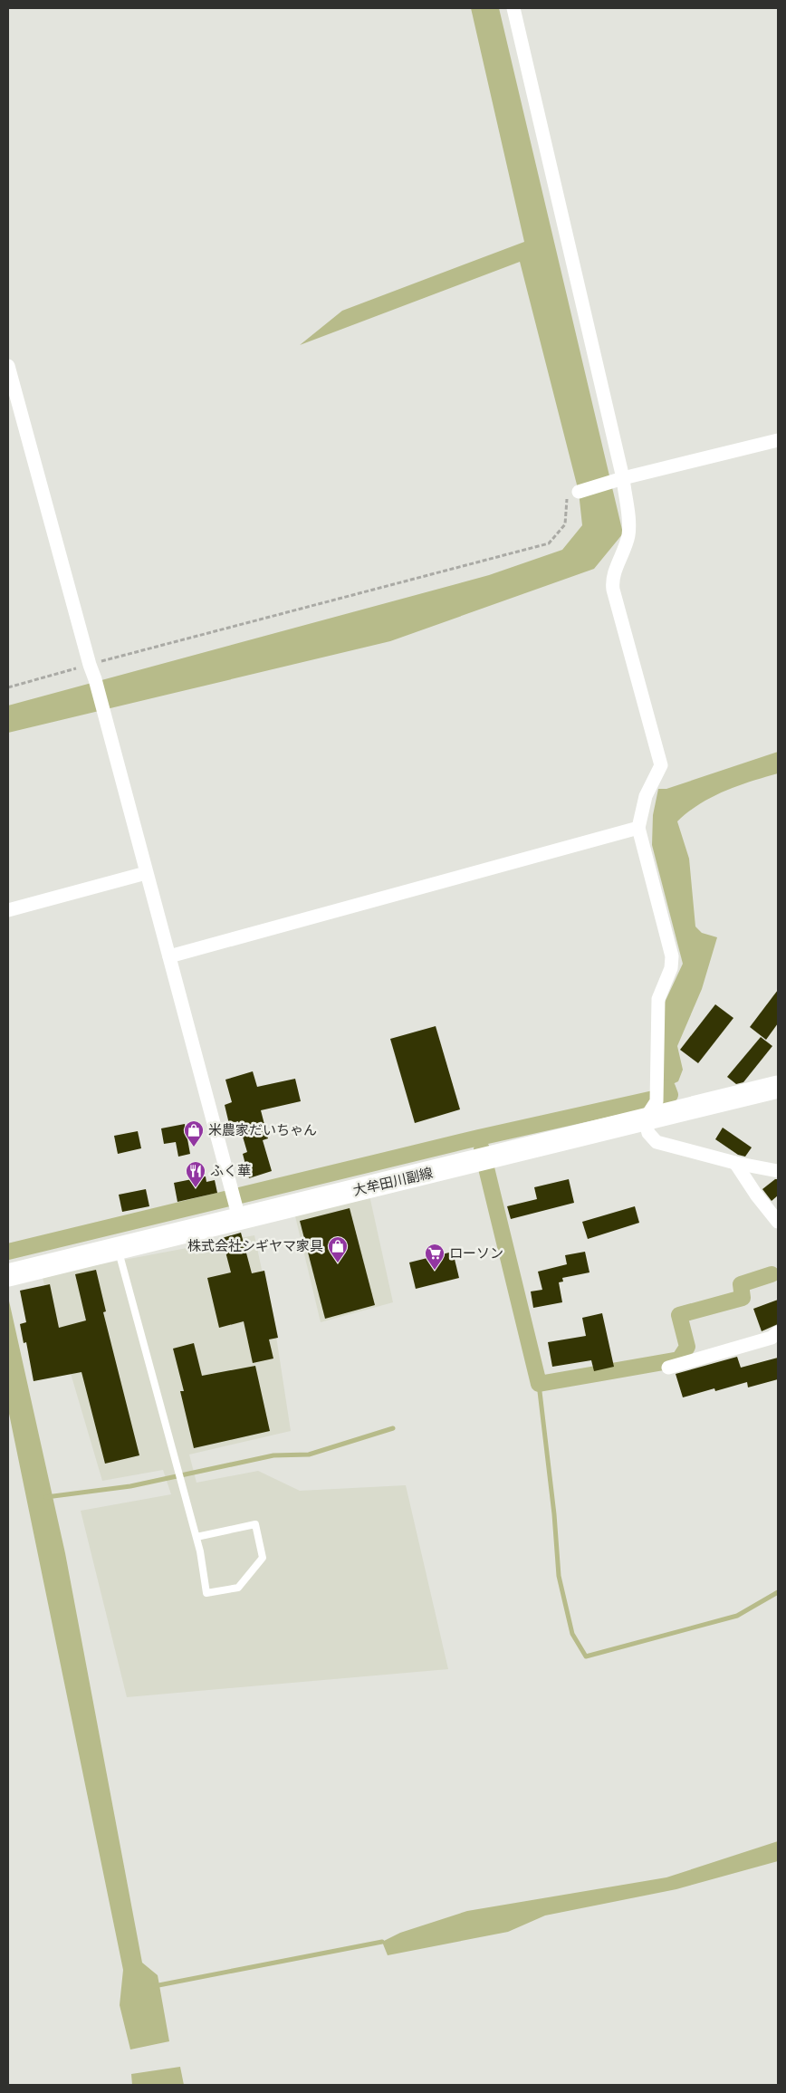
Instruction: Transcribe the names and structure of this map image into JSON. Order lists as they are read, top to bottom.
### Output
{
  "streets": {
    "main road": ["大牟田川副線"]
  },
  "places": {
    "shop": ["米農家だいちゃん", "株式会社シギヤマ家具"],
    "restaurant": ["ふく華"],
    "supermarket": ["ローソン"]
  }
}
